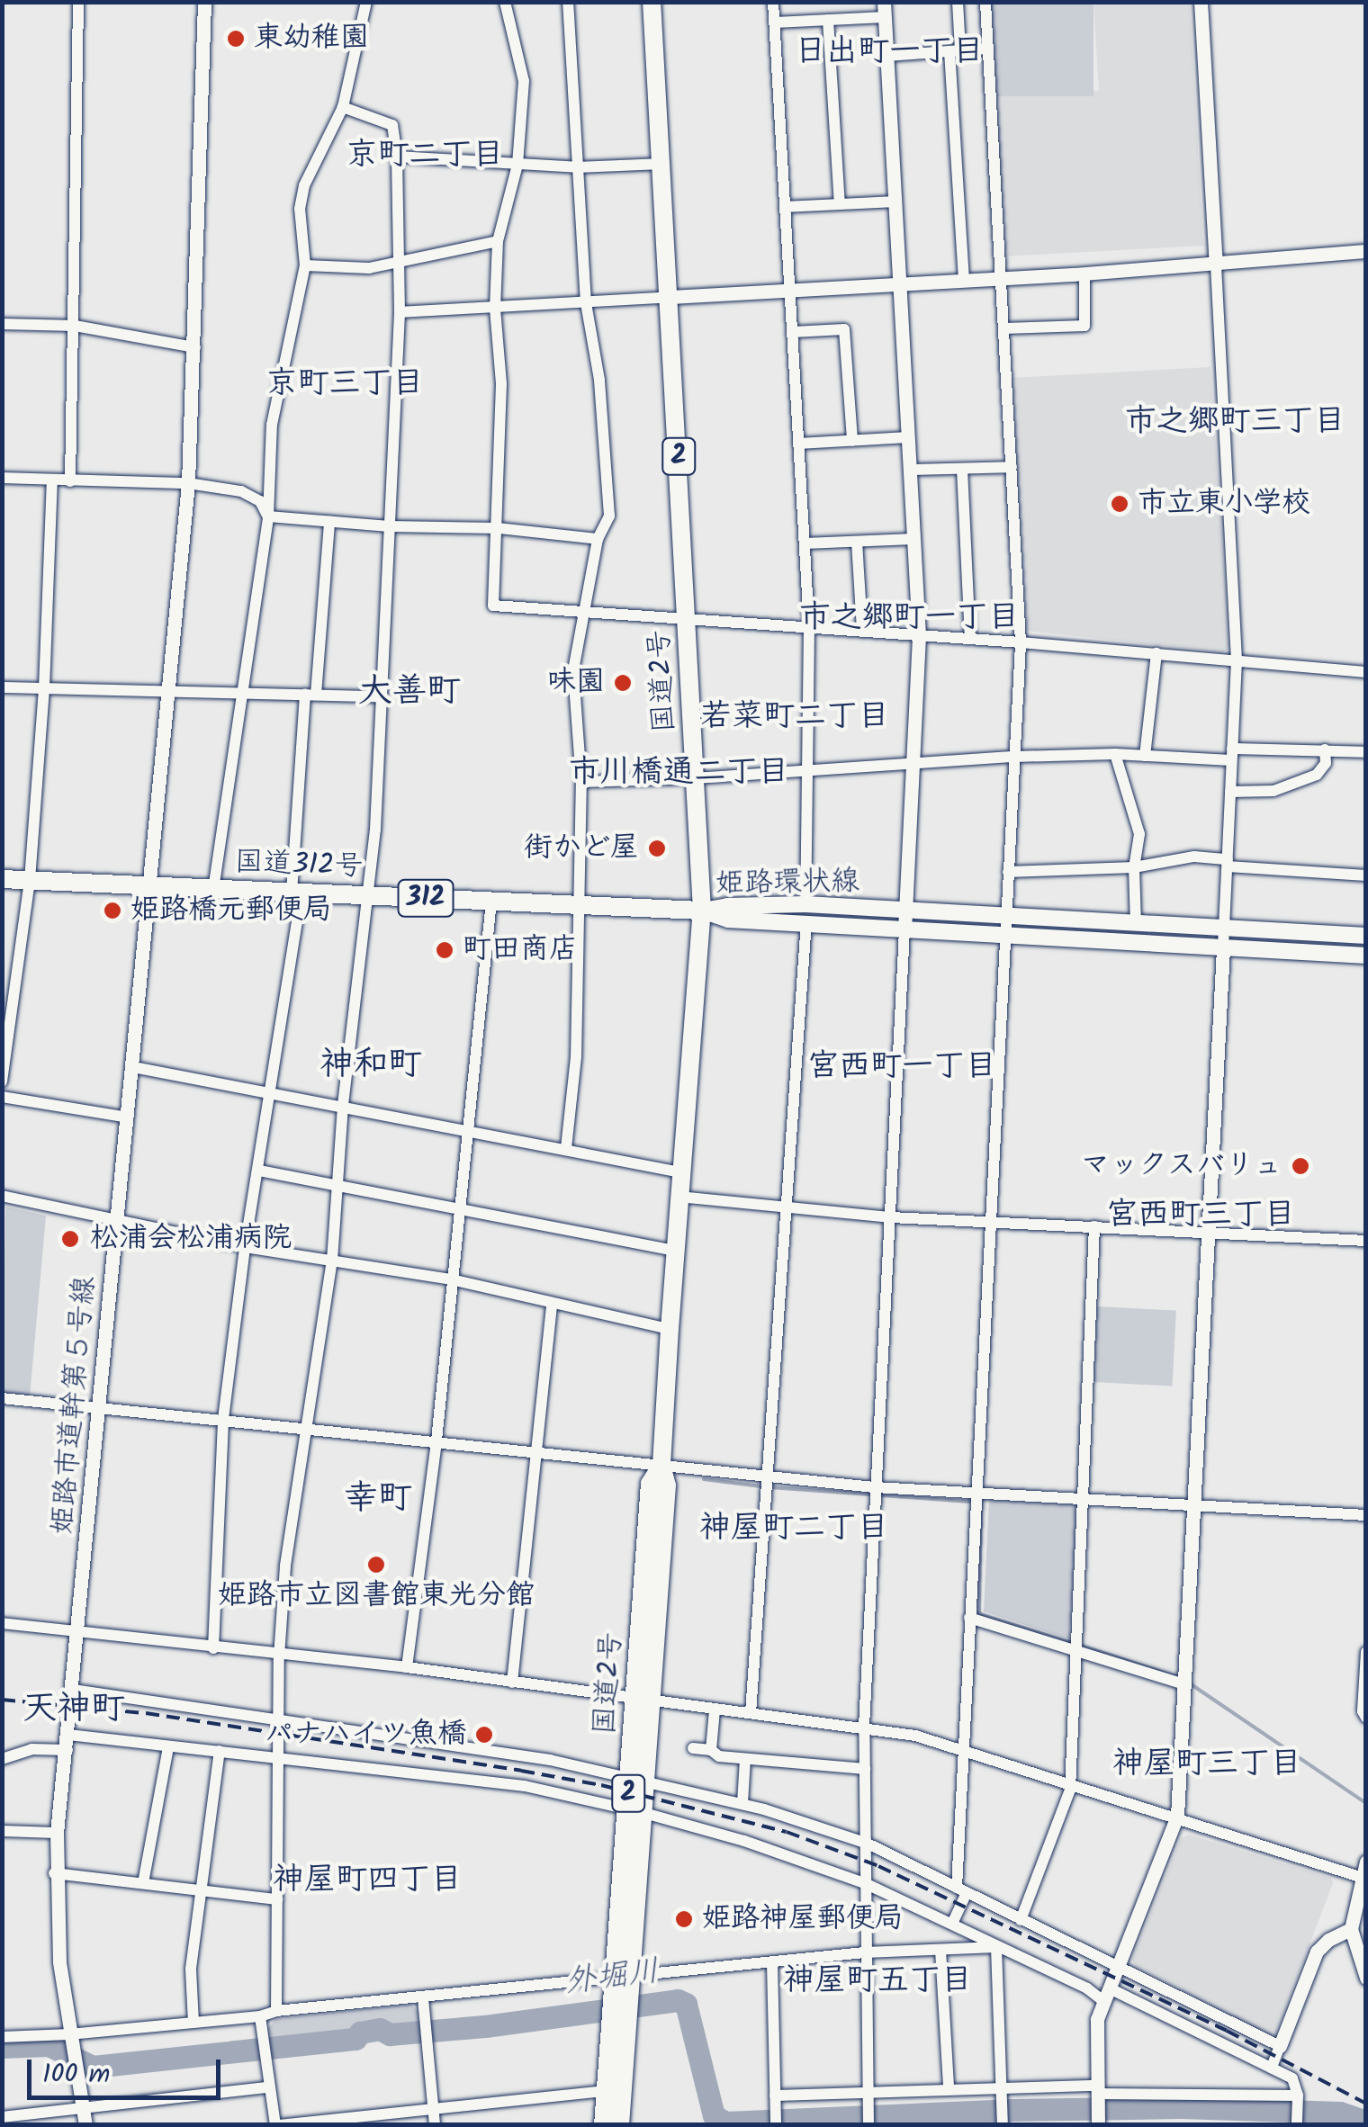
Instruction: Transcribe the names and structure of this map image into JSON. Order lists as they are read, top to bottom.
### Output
{
  "streets": {
    "highway": [
      "2",
      "国道2号",
      "国道312号",
      "312"
    ],
    "main road": ["姫路環状線"],
    "street": ["姫路市道幹第５号線"]
  },
  "crossings": [
    ["国道2号", "国道312号"],
    ["国道2号", "姫路環状線"],
    ["国道312号", "姫路環状線"],
    ["国道312号", "姫路市道幹第５号線"]
  ],
  "districts": [
    "日出町一丁目",
    "京町二丁目",
    "京町三丁目",
    "市之郷町三丁目",
    "市之郷町一丁目",
    "大善町",
    "若菜町二丁目",
    "市川橋通二丁目",
    "神和町",
    "宮西町一丁目",
    "宮西町三丁目",
    "幸町",
    "神屋町二丁目",
    "天神町",
    "神屋町三丁目",
    "神屋町四丁目",
    "神屋町五丁目"
  ],
  "water": ["外堀川"],
  "places": [
    "東幼稚園",
    "市立東小学校",
    "味園",
    "街かど屋",
    "姫路橋元郵便局",
    "町田商店",
    "マックスバリュ",
    "松浦会松浦病院",
    "姫路市立図書館東光分館",
    "パナハイツ魚橋",
    "姫路神屋郵便局"
  ],
  "scale_bar": "100 m"
}
